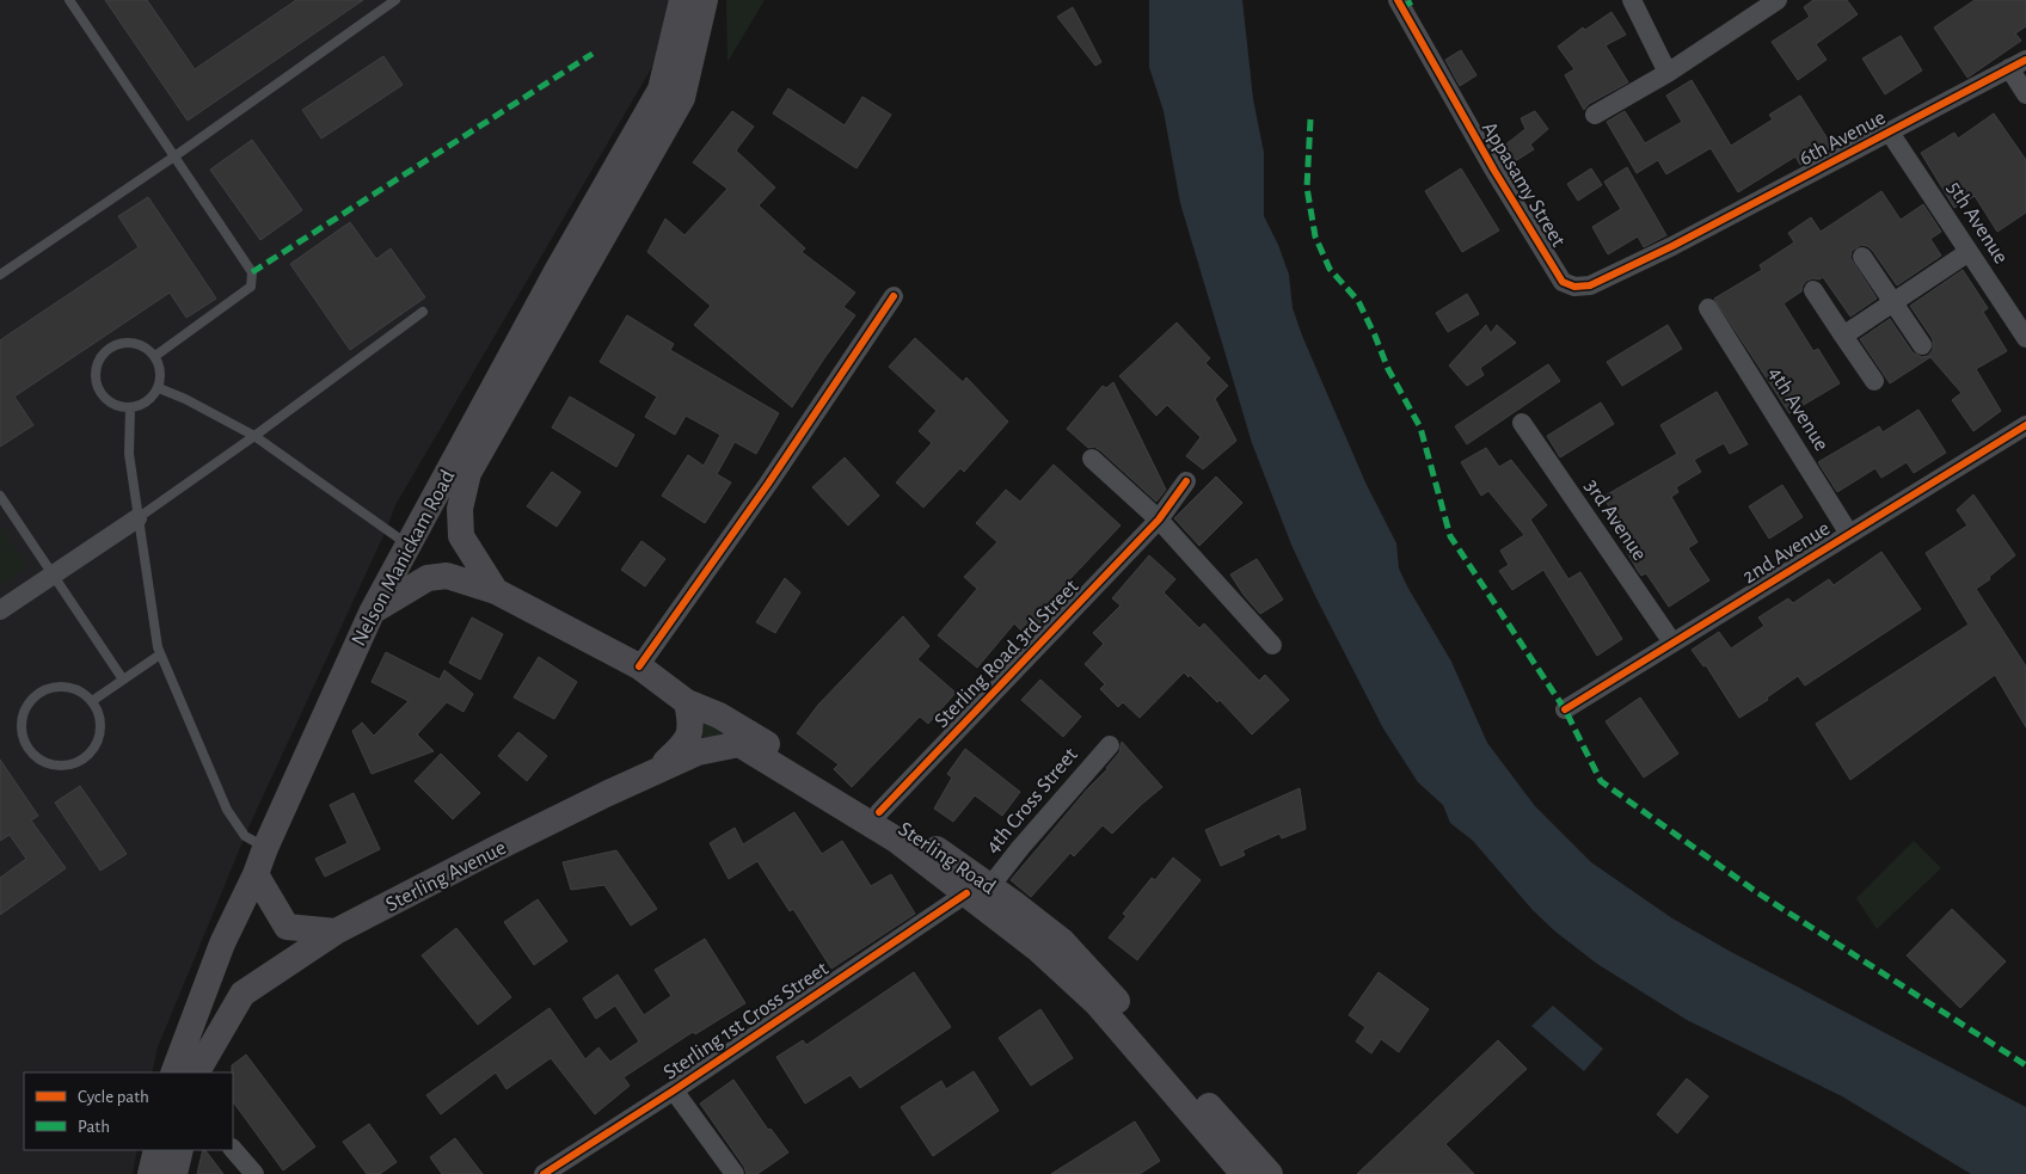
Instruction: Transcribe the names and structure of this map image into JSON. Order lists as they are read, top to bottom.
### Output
{
  "streets": {
    "main road": ["Nelson Manickam Road", "Sterling Road", "Sterling Avenue"],
    "street": [
      "6th Avenue",
      "Appasamy Street",
      "5th Avenue",
      "4th Avenue",
      "3rd Avenue",
      "2nd Avenue",
      "Sterling Road 3rd Street",
      "4th Cross Street",
      "Sterling 1st Cross Street"
    ]
  },
  "crossings": [
    ["6th Avenue", "Appasamy Street"],
    ["6th Avenue", "5th Avenue"],
    ["4th Avenue", "2nd Avenue"],
    ["3rd Avenue", "2nd Avenue"],
    ["Nelson Manickam Road", "Sterling Road"],
    ["Nelson Manickam Road", "Sterling Avenue"],
    ["Sterling Road 3rd Street", "Sterling Road"],
    ["4th Cross Street", "Sterling Road"],
    ["4th Cross Street", "Sterling 1st Cross Street"],
    ["Sterling Road", "Sterling Avenue"],
    ["Sterling Road", "Sterling 1st Cross Street"]
  ],
  "legend": ["Cycle path", "Path"]
}
